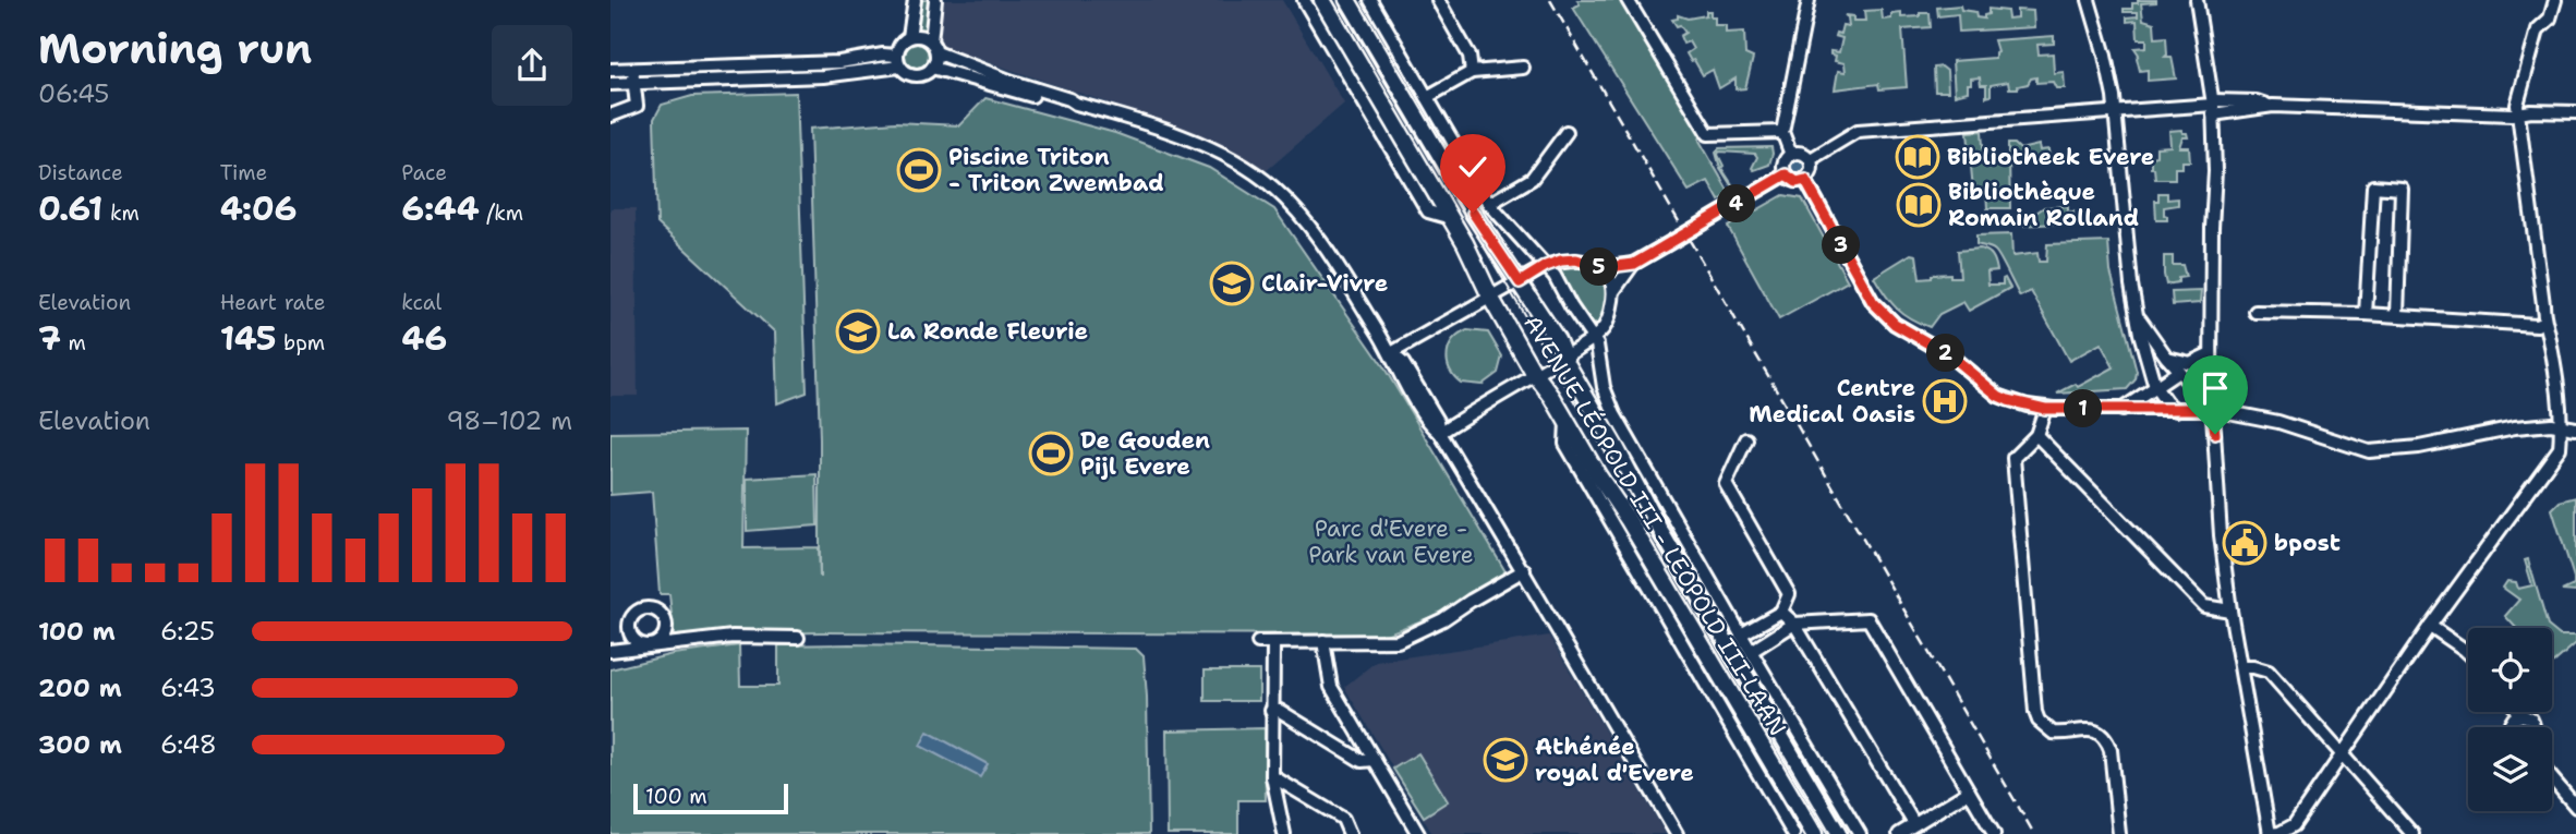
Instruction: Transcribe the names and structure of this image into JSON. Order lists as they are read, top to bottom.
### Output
{
  "streets": {
    "main road": ["AVENUE LÉOPOLD III - LEOPOLD III-LAAN"]
  },
  "parks": ["Parc d'Evere - Park van Evere"],
  "places": {
    "library": ["Bibliotheek Evere", "Bibliothèque Romain Rolland"],
    "sports": ["Piscine Triton - Triton Zwembad", "De Gouden Pijl Evere"],
    "school or university": ["Clair-Vivre", "La Ronde Fleurie", "Athénée royal d'Evere"],
    "hospital": ["Centre Medical Oasis"],
    "public building": ["bpost"]
  },
  "scale_bar": "100 m",
  "page": {
    "heading": ["Morning run", "06:45"],
    "stats": [
      ["Distance", "0.61 km"],
      ["Time", "4:06"],
      ["Pace", "6:44 /km"],
      ["Elevation", "7 m"],
      ["Heart rate", "145 bpm"],
      ["kcal", "46"]
    ],
    "pins": [
      "4",
      "3",
      "5",
      "2",
      "1"
    ],
    "chart": ["Elevation", "98–102 m"],
    "list": [
      {
        "name": "100 m",
        "note": "6:25"
      },
      {
        "name": "200 m",
        "note": "6:43"
      },
      {
        "name": "300 m",
        "note": "6:48"
      }
    ],
    "scale": "100 m"
  }
}
